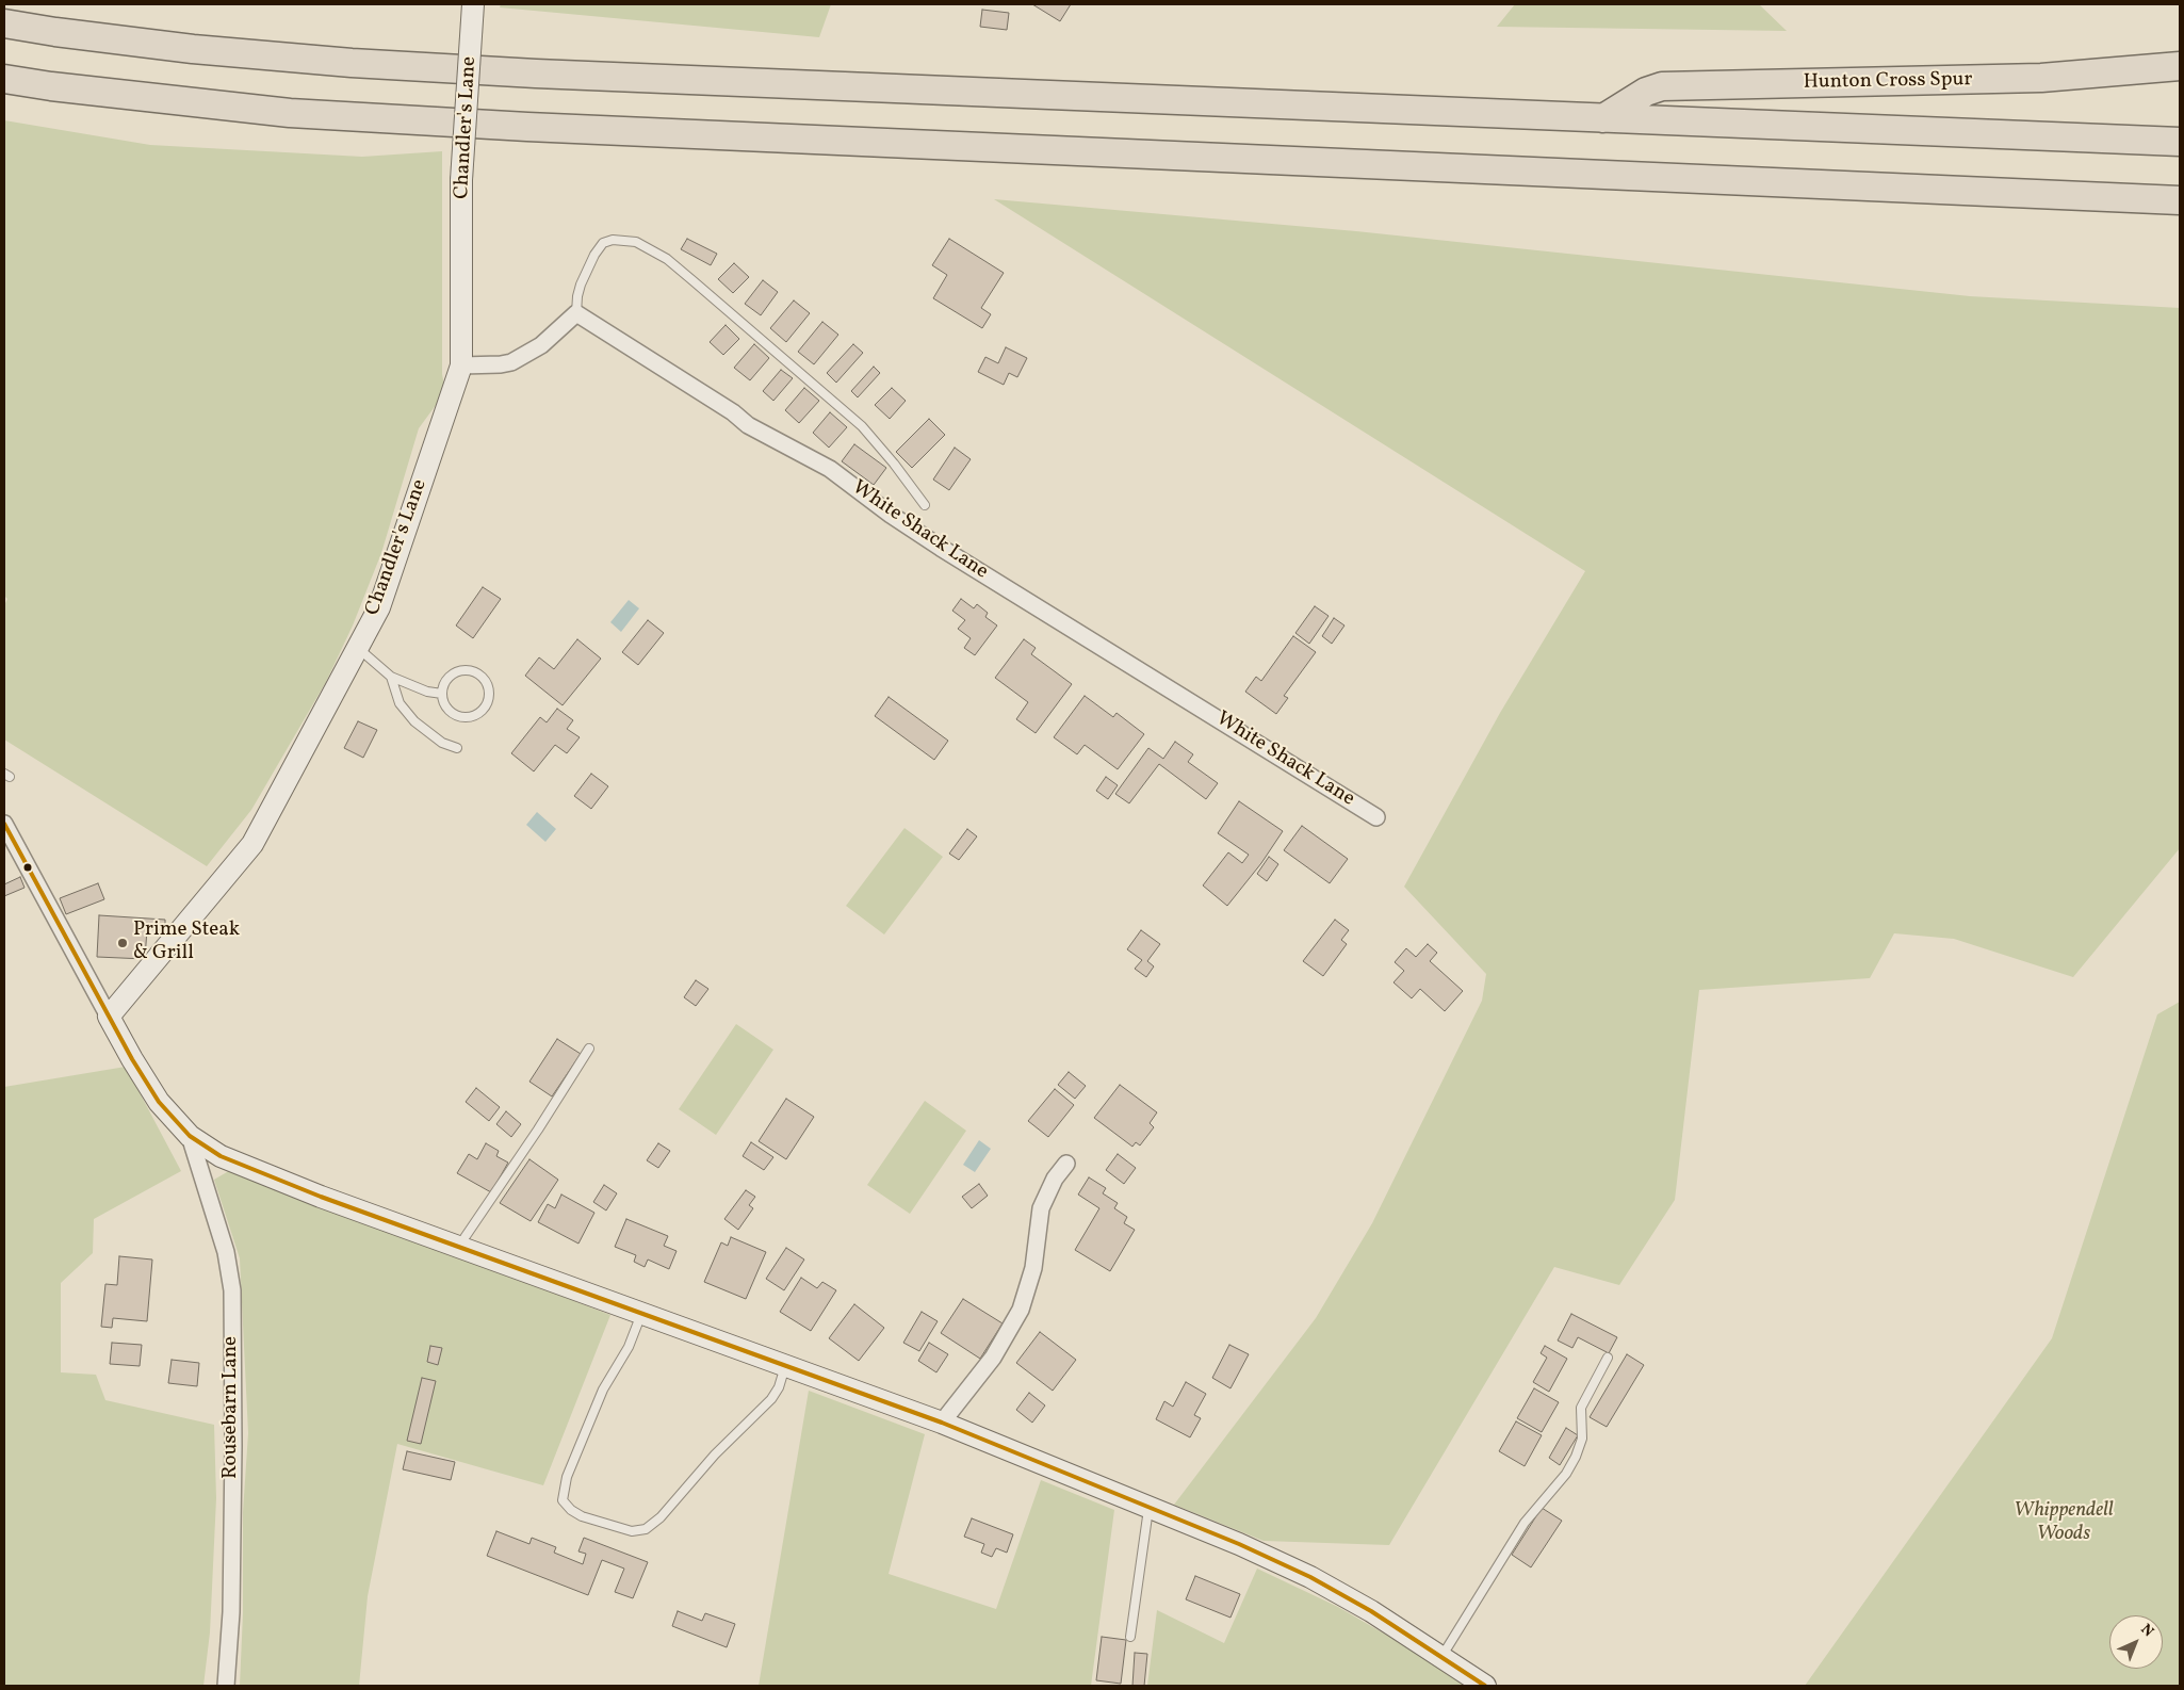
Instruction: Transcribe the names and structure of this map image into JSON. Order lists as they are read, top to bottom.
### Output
{
  "streets": {
    "highway": ["Hunton Cross Spur"],
    "street": ["Chandler's Lane", "White Shack Lane", "Rousebarn Lane"]
  },
  "parks": ["Whippendell Woods"],
  "places": ["Prime Steak & Grill"],
  "north": "top right"
}
